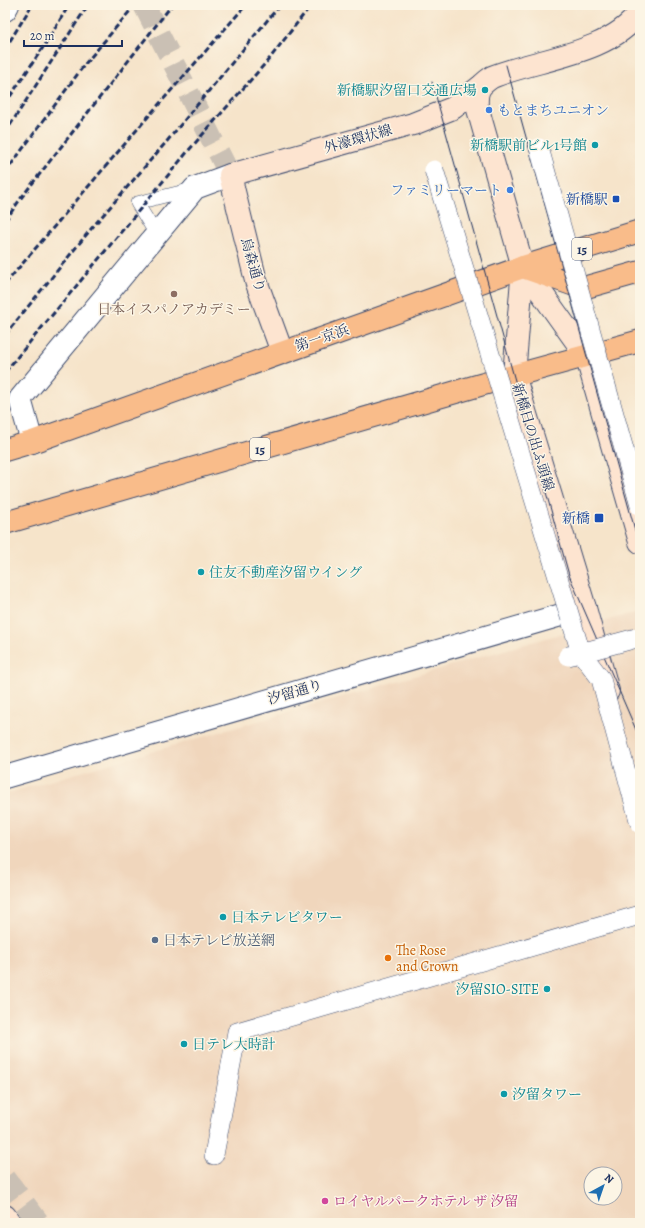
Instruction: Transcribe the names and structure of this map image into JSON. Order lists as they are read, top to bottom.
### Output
{
  "streets": {
    "main road": [
      "外濠環状線",
      "15",
      "烏森通り",
      "第一京浜",
      "新橋日の出ふ頭線"
    ],
    "street": ["汐留通り"]
  },
  "crossings": [
    ["外濠環状線", "烏森通り"],
    ["15", "新橋日の出ふ頭線"],
    ["烏森通り", "第一京浜"],
    ["第一京浜", "新橋日の出ふ頭線"],
    ["新橋日の出ふ頭線", "汐留通り"]
  ],
  "places": {
    "other": [
      "新橋駅汐留口交通広場",
      "もとまちユニオン",
      "新橋駅前ビル1号館",
      "ファミリーマート",
      "日本イスパノアカデミー",
      "住友不動産汐留ウイング",
      "日本テレビタワー",
      "日本テレビ放送網",
      "The Rose and Crown",
      "汐留SIO-SITE",
      "日テレ大時計",
      "汐留タワー",
      "ロイヤルパークホテル ザ 汐留"
    ],
    "transit": ["新橋駅", "新橋"]
  },
  "scale_bar": "20 m",
  "north": "top right"
}
